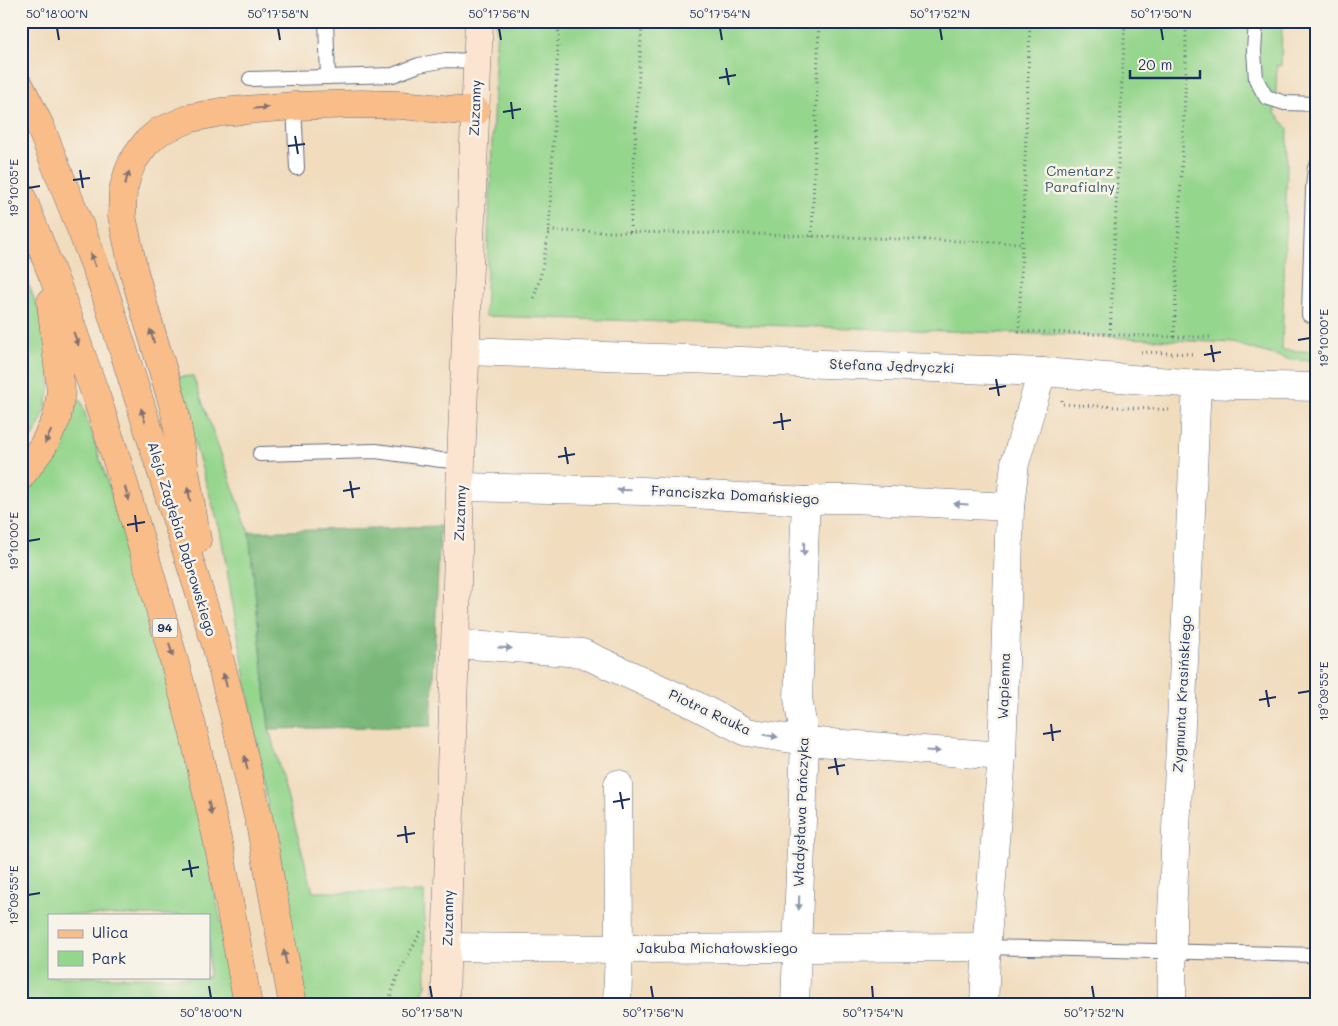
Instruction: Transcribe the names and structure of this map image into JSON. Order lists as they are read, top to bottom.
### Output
{
  "streets": {
    "main road": ["Aleja Zagłębia Dąbrowskiego", "94"],
    "street": [
      "Zuzanny",
      "Stefana Jędryczki",
      "Franciszka Domańskiego",
      "Wapienna",
      "Zygmunta Krasińskiego",
      "Piotra Rauka",
      "Władysława Pańczyka",
      "Jakuba Michałowskiego"
    ]
  },
  "crossings": [
    ["Zuzanny", "Stefana Jędryczki"],
    ["Zuzanny", "Franciszka Domańskiego"],
    ["Zuzanny", "Piotra Rauka"],
    ["Zuzanny", "Jakuba Michałowskiego"],
    ["Stefana Jędryczki", "Wapienna"],
    ["Stefana Jędryczki", "Zygmunta Krasińskiego"],
    ["Franciszka Domańskiego", "Wapienna"],
    ["Franciszka Domańskiego", "Władysława Pańczyka"],
    ["Wapienna", "Piotra Rauka"],
    ["Wapienna", "Jakuba Michałowskiego"],
    ["Piotra Rauka", "Władysława Pańczyka"],
    ["Władysława Pańczyka", "Jakuba Michałowskiego"]
  ],
  "one_way": ["Franciszka Domańskiego", "Piotra Rauka"],
  "parks": ["Cmentarz Parafialny"],
  "legend": ["Ulica", "Park"],
  "scale_bar": "20 m",
  "coordinates": [
    "50°18'00\"N",
    "50°17'58\"N",
    "50°17'56\"N",
    "50°17'54\"N",
    "50°17'52\"N",
    "50°17'50\"N",
    "19°10'05\"E",
    "19°10'00\"E",
    "19°09'55\"E"
  ]
}
